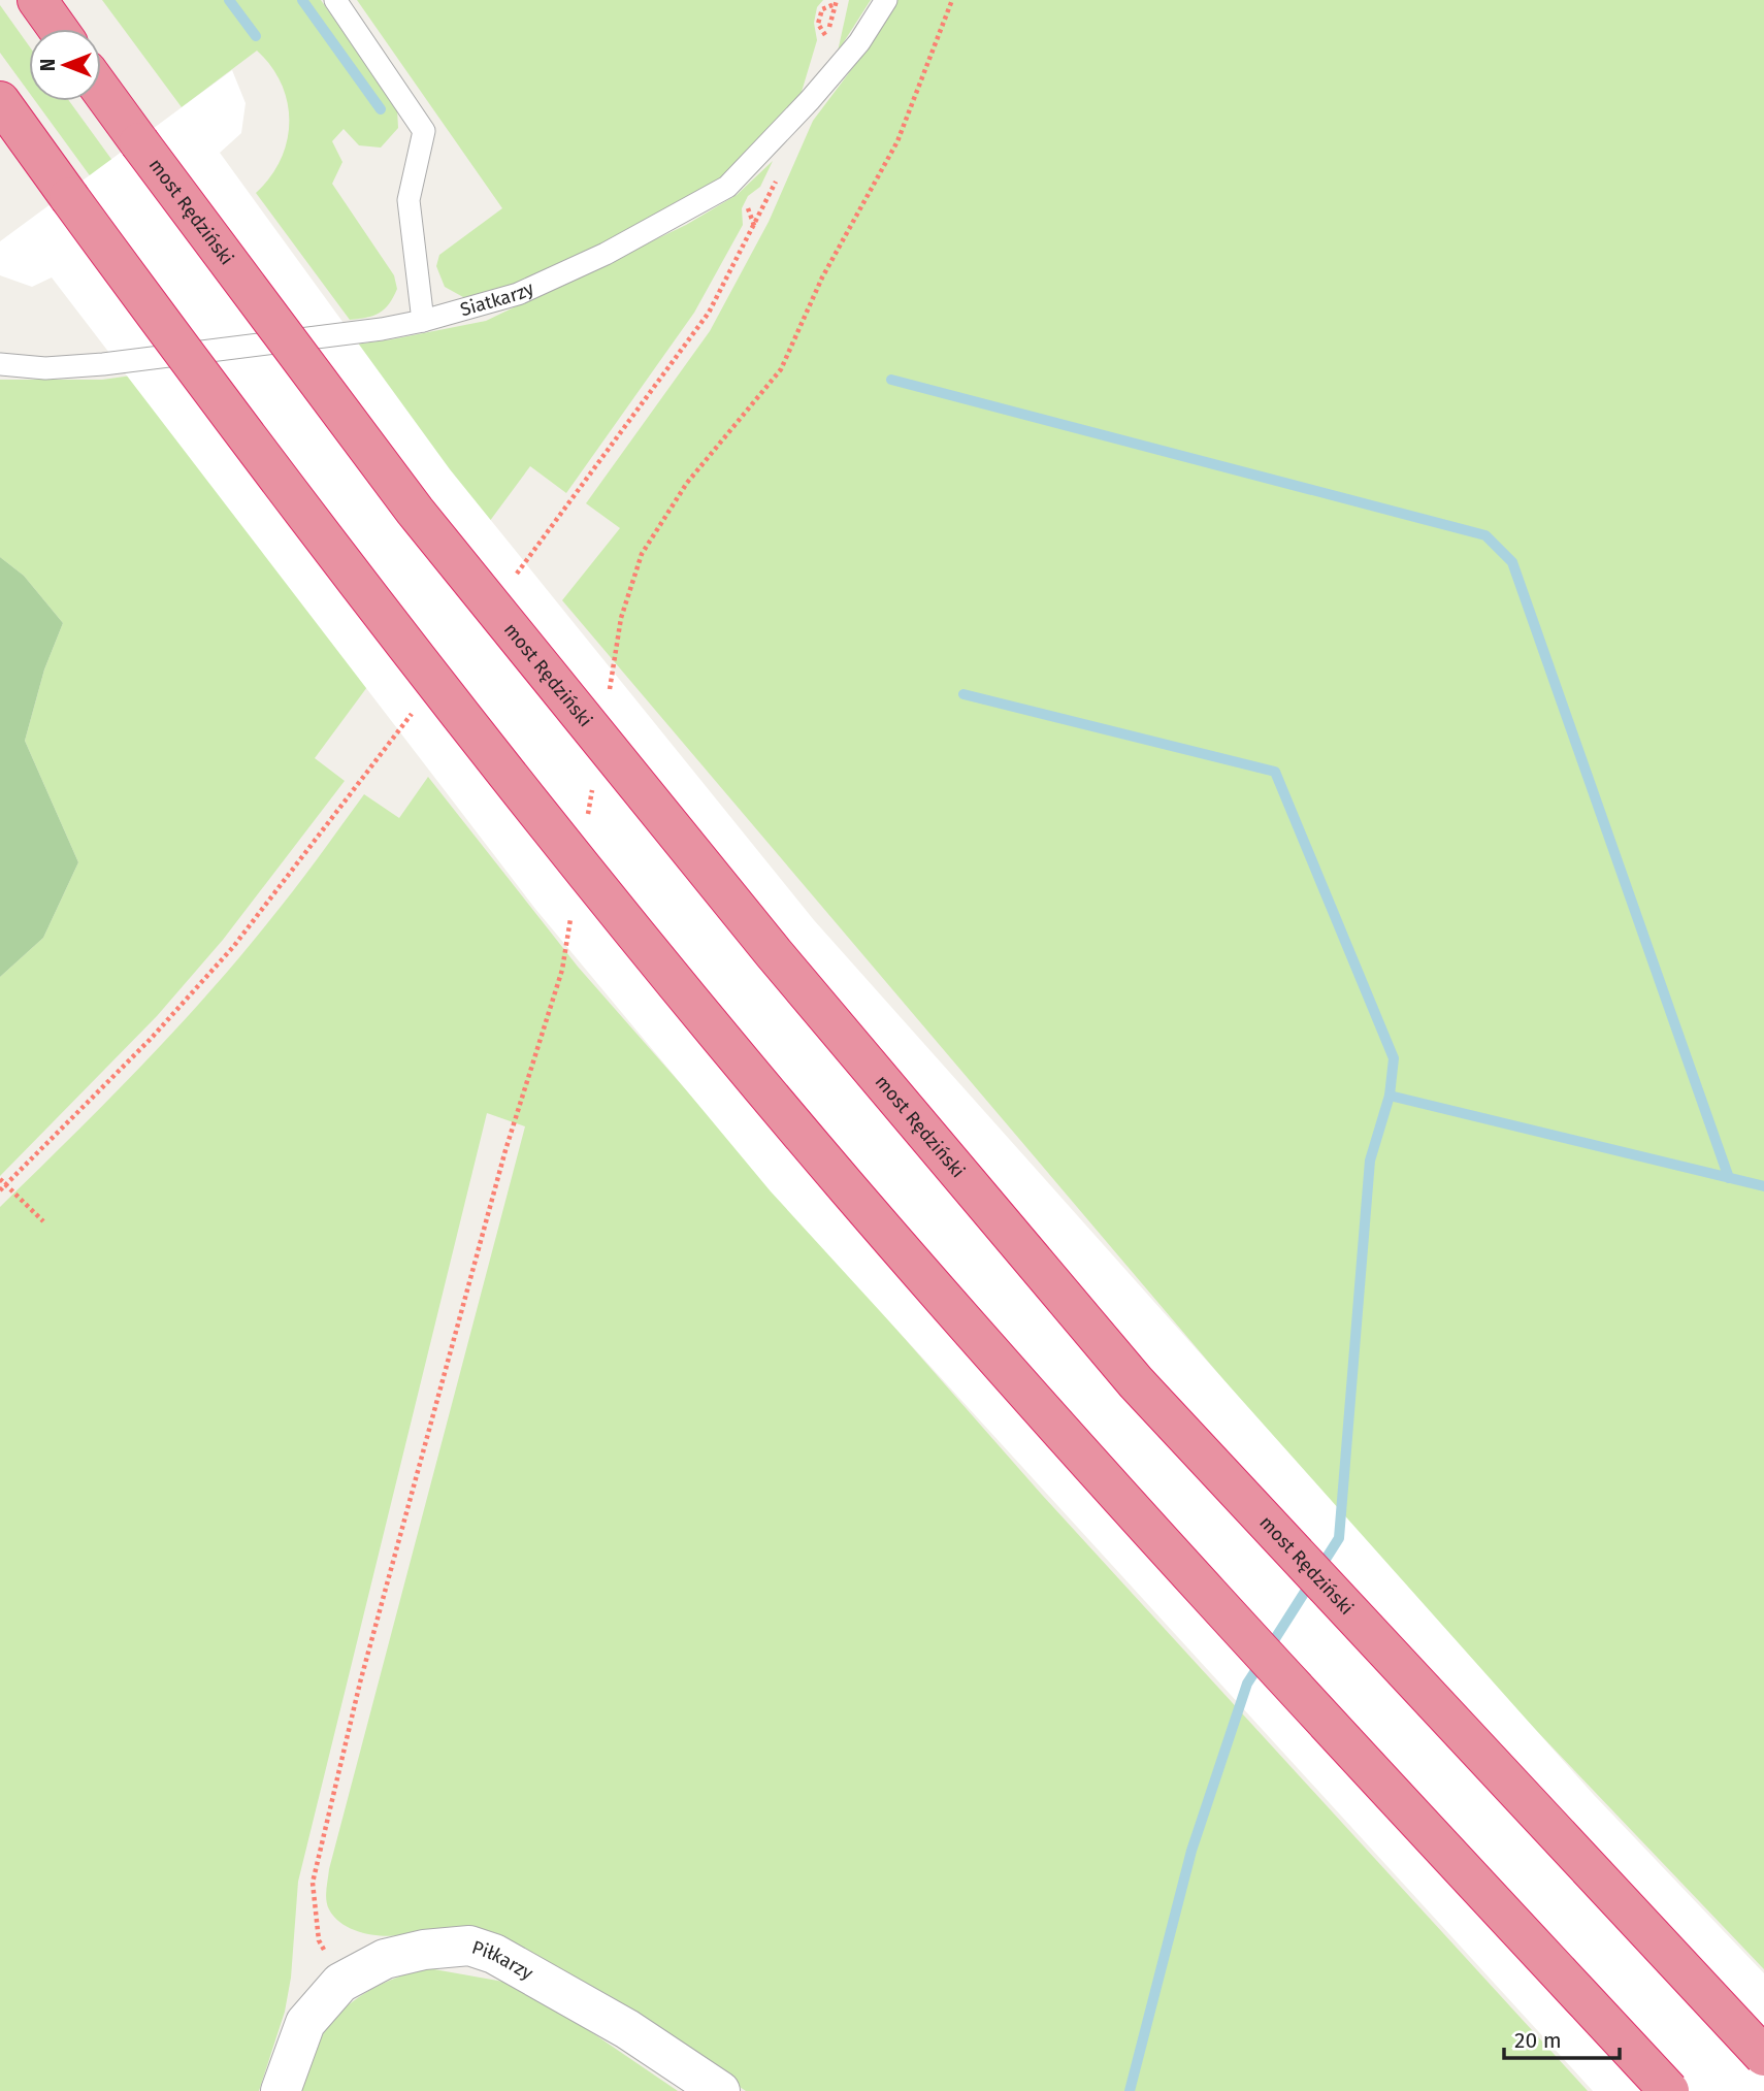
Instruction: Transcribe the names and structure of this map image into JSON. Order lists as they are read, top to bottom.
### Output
{
  "streets": {
    "highway": ["most Rędziński"],
    "street": ["Piłkarzy"],
    "lane": ["Siatkarzy"]
  },
  "scale_bar": "20 m",
  "north": "left"
}
